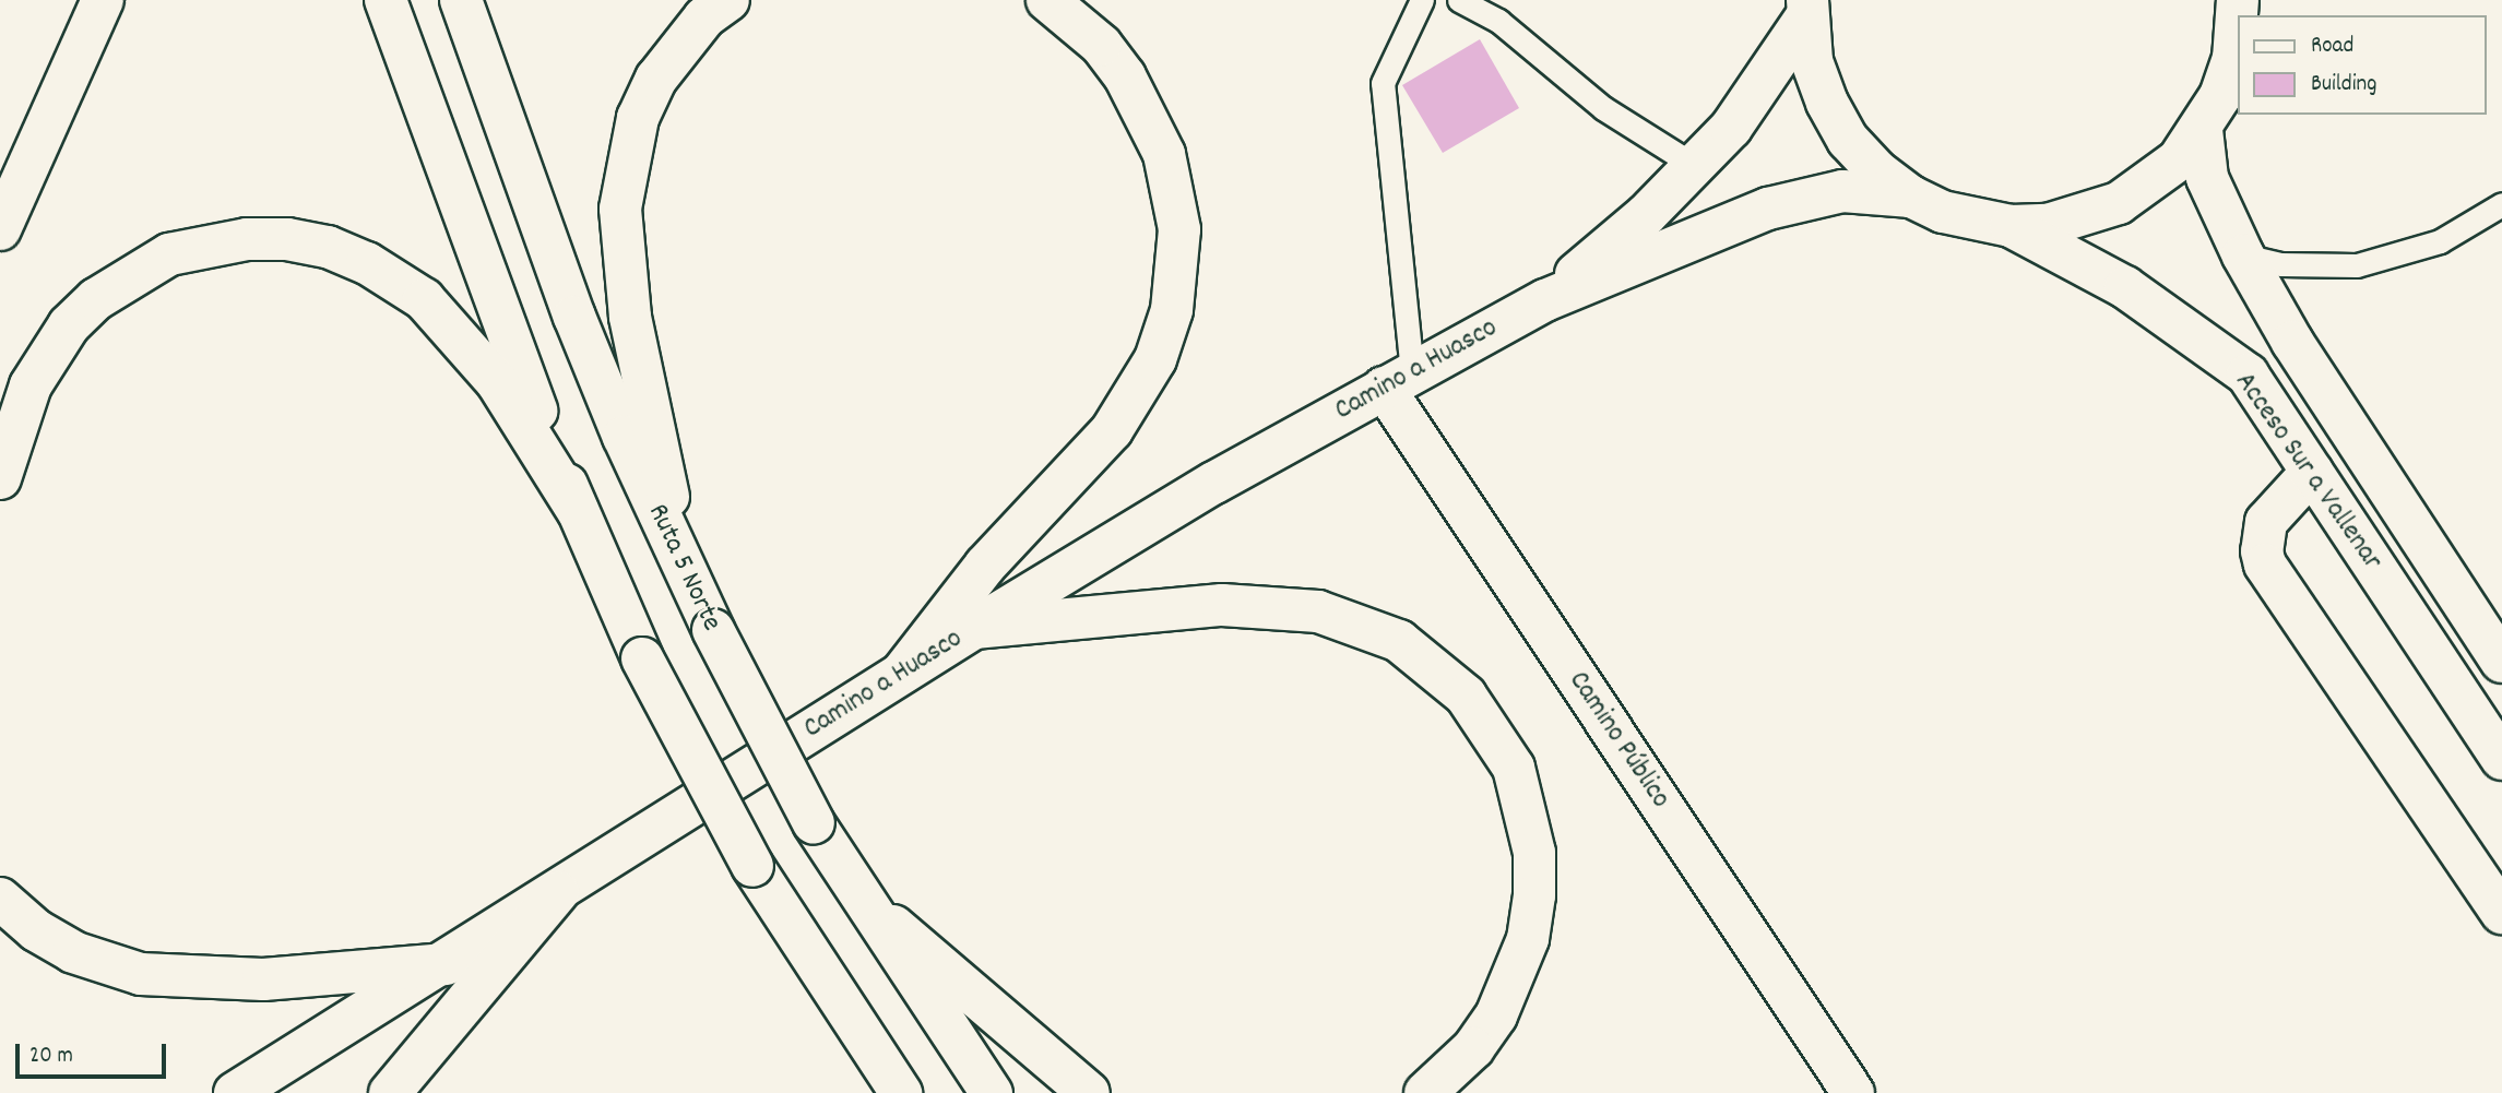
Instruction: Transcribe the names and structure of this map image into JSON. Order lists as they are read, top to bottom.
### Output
{
  "streets": {
    "main road": [
      "Camino a Huasco",
      "Acceso Sur a Vallenar",
      "Ruta 5 Norte",
      "Camino Público"
    ]
  },
  "crossings": [
    ["Camino a Huasco", "Acceso Sur a Vallenar"],
    ["Camino a Huasco", "Camino Público"]
  ],
  "legend": ["Road", "Building"],
  "scale_bar": "20 m"
}
